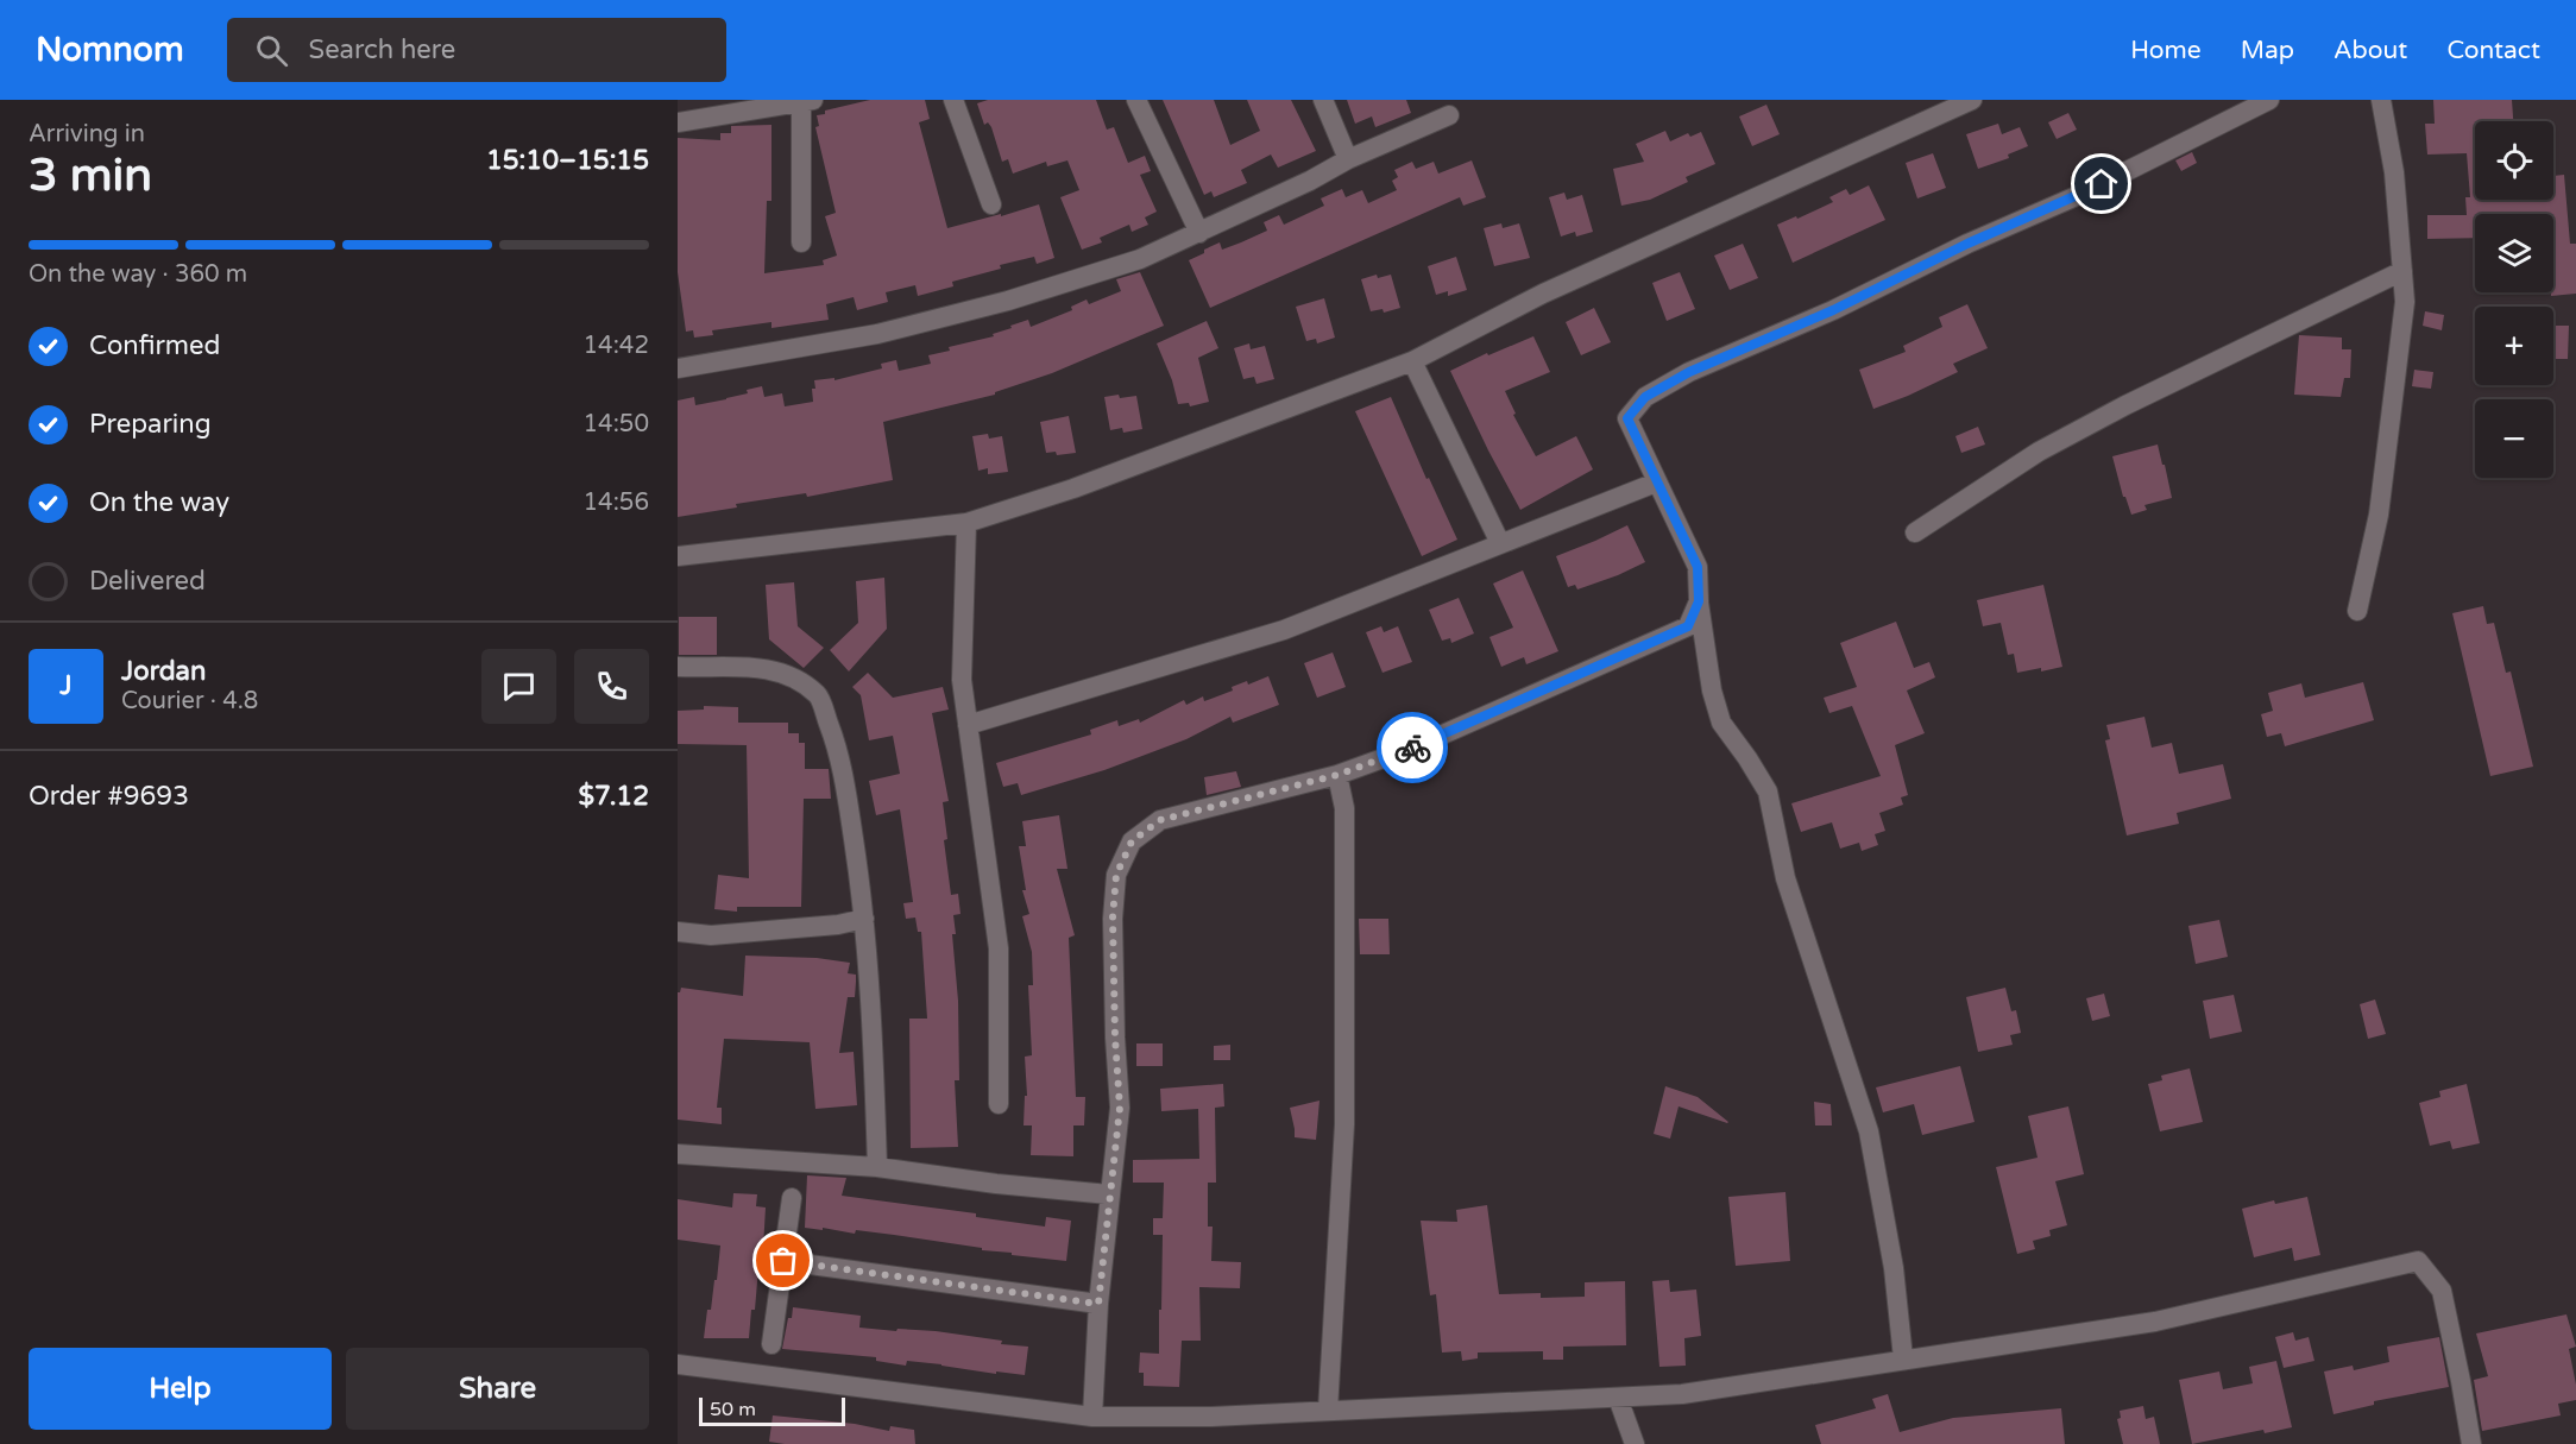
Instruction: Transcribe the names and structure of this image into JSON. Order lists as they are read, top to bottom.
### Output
{
  "scale_bar": "50 m",
  "page": {
    "header": "Nomnom",
    "search": "Search here",
    "nav": [
      "Home",
      "Map",
      "About",
      "Contact"
    ],
    "heading": ["3 min", "Arriving in", "15:10–15:15"],
    "panel": [
      "Jordan",
      "Courier · 4.8",
      "Order #9693",
      "$7.12"
    ],
    "map_buttons": ["+", "−"],
    "bar": "On the way · 360 m",
    "list": [
      ["Confirmed", "14:42"],
      ["Preparing", "14:50"],
      ["On the way", "14:56"],
      "Delivered"
    ],
    "round": "J",
    "buttons": ["Help", "Share"],
    "scale": "50 m"
  }
}
